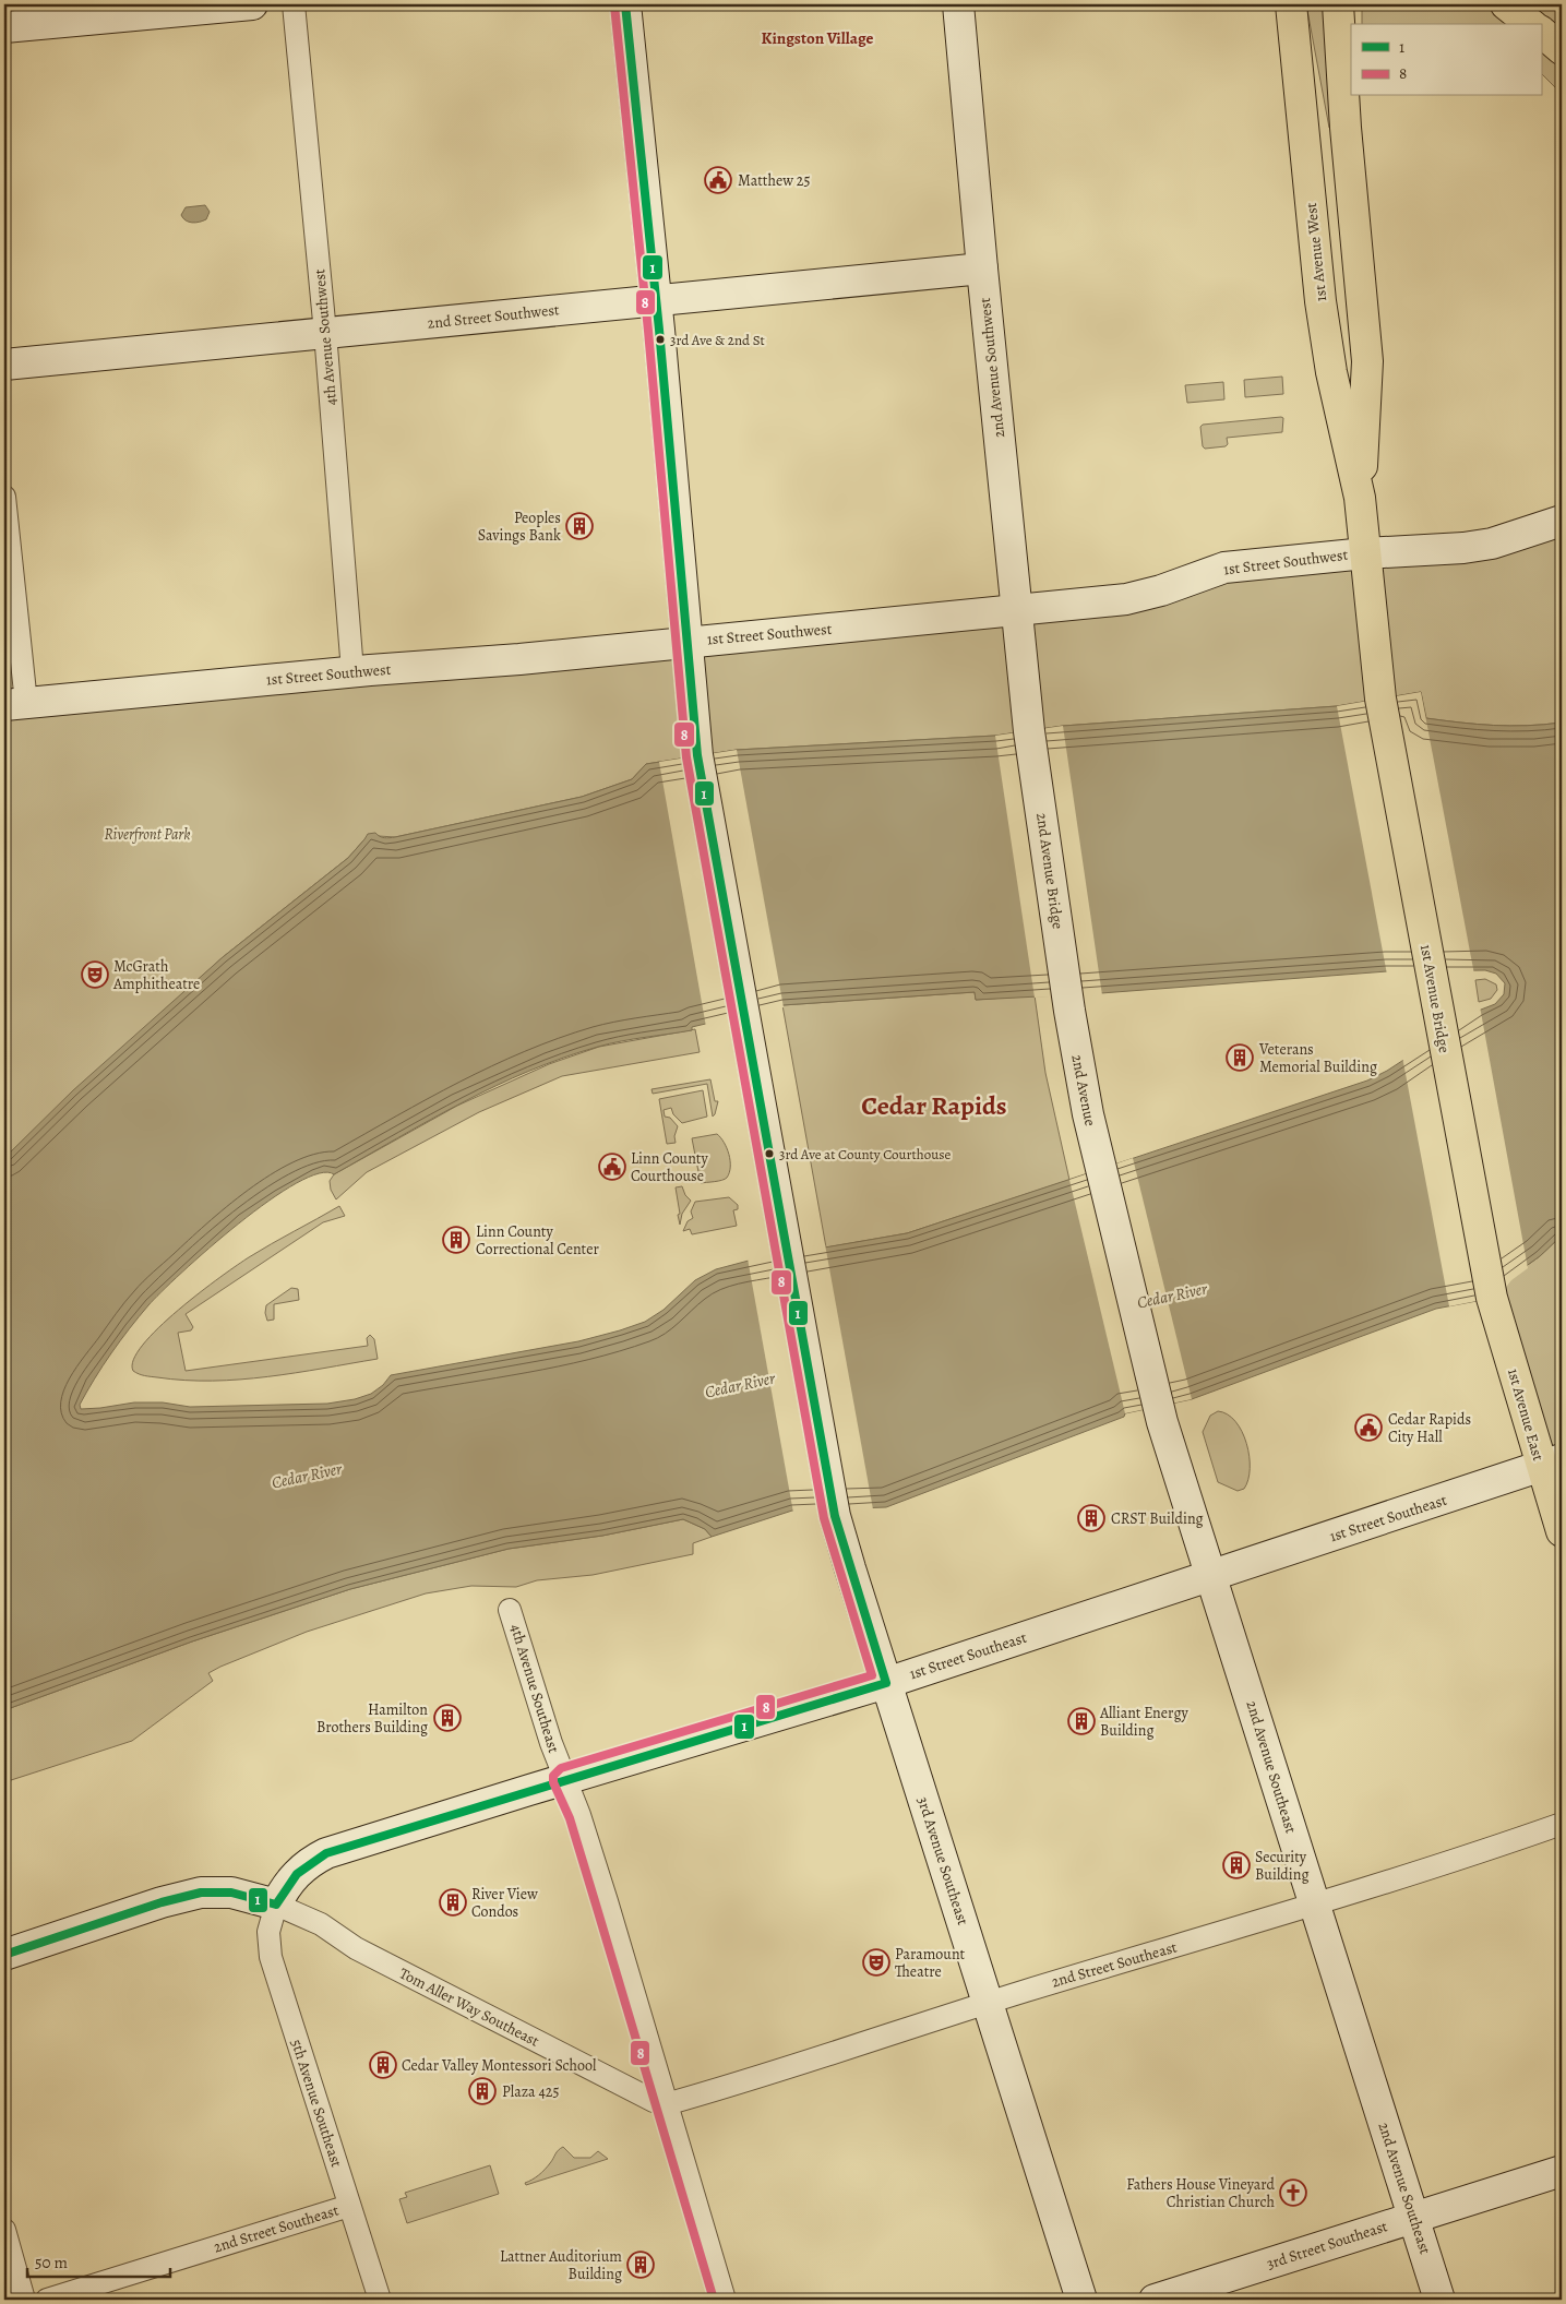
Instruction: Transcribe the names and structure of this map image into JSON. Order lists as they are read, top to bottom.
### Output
{
  "streets": {
    "main road": [
      "1st Avenue West",
      "2nd Street Southwest",
      "2nd Avenue Southwest",
      "1st Street Southwest",
      "2nd Avenue Bridge",
      "1st Avenue Bridge",
      "2nd Avenue",
      "1st Avenue East",
      "1st Street Southeast",
      "2nd Avenue Southeast",
      "3rd Avenue Southeast",
      "3rd Street Southeast"
    ],
    "street": [
      "4th Avenue Southwest",
      "4th Avenue Southeast",
      "2nd Street Southeast",
      "Tom Aller Way Southeast",
      "5th Avenue Southeast"
    ]
  },
  "crossings": [
    ["1st Avenue West", "1st Street Southwest"],
    ["1st Avenue West", "1st Avenue Bridge"],
    ["2nd Street Southwest", "4th Avenue Southwest"],
    ["2nd Street Southwest", "2nd Avenue Southwest"],
    ["2nd Street Southwest", "3rd Avenue Southeast"],
    ["4th Avenue Southwest", "1st Street Southwest"],
    ["2nd Avenue Southwest", "1st Street Southwest"],
    ["2nd Avenue Southwest", "2nd Avenue Bridge"],
    ["1st Street Southwest", "3rd Avenue Southeast"],
    ["2nd Avenue Bridge", "2nd Avenue"],
    ["1st Avenue Bridge", "1st Avenue East"],
    ["2nd Avenue", "2nd Avenue Southeast"],
    ["1st Avenue East", "1st Street Southeast"],
    ["1st Street Southeast", "4th Avenue Southeast"],
    ["1st Street Southeast", "2nd Avenue Southeast"],
    ["1st Street Southeast", "3rd Avenue Southeast"],
    ["1st Street Southeast", "Tom Aller Way Southeast"],
    ["1st Street Southeast", "5th Avenue Southeast"],
    ["4th Avenue Southeast", "2nd Street Southeast"],
    ["4th Avenue Southeast", "Tom Aller Way Southeast"],
    ["2nd Avenue Southeast", "2nd Street Southeast"],
    ["2nd Avenue Southeast", "3rd Street Southeast"],
    ["3rd Avenue Southeast", "2nd Street Southeast"],
    ["2nd Street Southeast", "Tom Aller Way Southeast"],
    ["2nd Street Southeast", "5th Avenue Southeast"],
    ["Tom Aller Way Southeast", "5th Avenue Southeast"]
  ],
  "districts": ["Kingston Village", "Cedar Rapids"],
  "water": ["Cedar River"],
  "parks": ["Riverfront Park"],
  "places": {
    "public building": ["Matthew 25", "Linn County Courthouse", "Cedar Rapids City Hall"],
    "other": ["3rd Ave & 2nd St", "3rd Ave at County Courthouse"],
    "building": [
      "Peoples Savings Bank",
      "Veterans Memorial Building",
      "Linn County Correctional Center",
      "CRST Building",
      "Hamilton Brothers Building",
      "Alliant Energy Building",
      "Security Building",
      "River View Condos",
      "Cedar Valley Montessori School",
      "Plaza 425",
      "Lattner Auditorium Building"
    ],
    "theatre": ["McGrath Amphitheatre", "Paramount Theatre"],
    "church": ["Fathers House Vineyard Christian Church"]
  },
  "lines": ["transit line 1", "transit line 8"],
  "legend": ["1", "8"],
  "scale_bar": "50 m"
}
